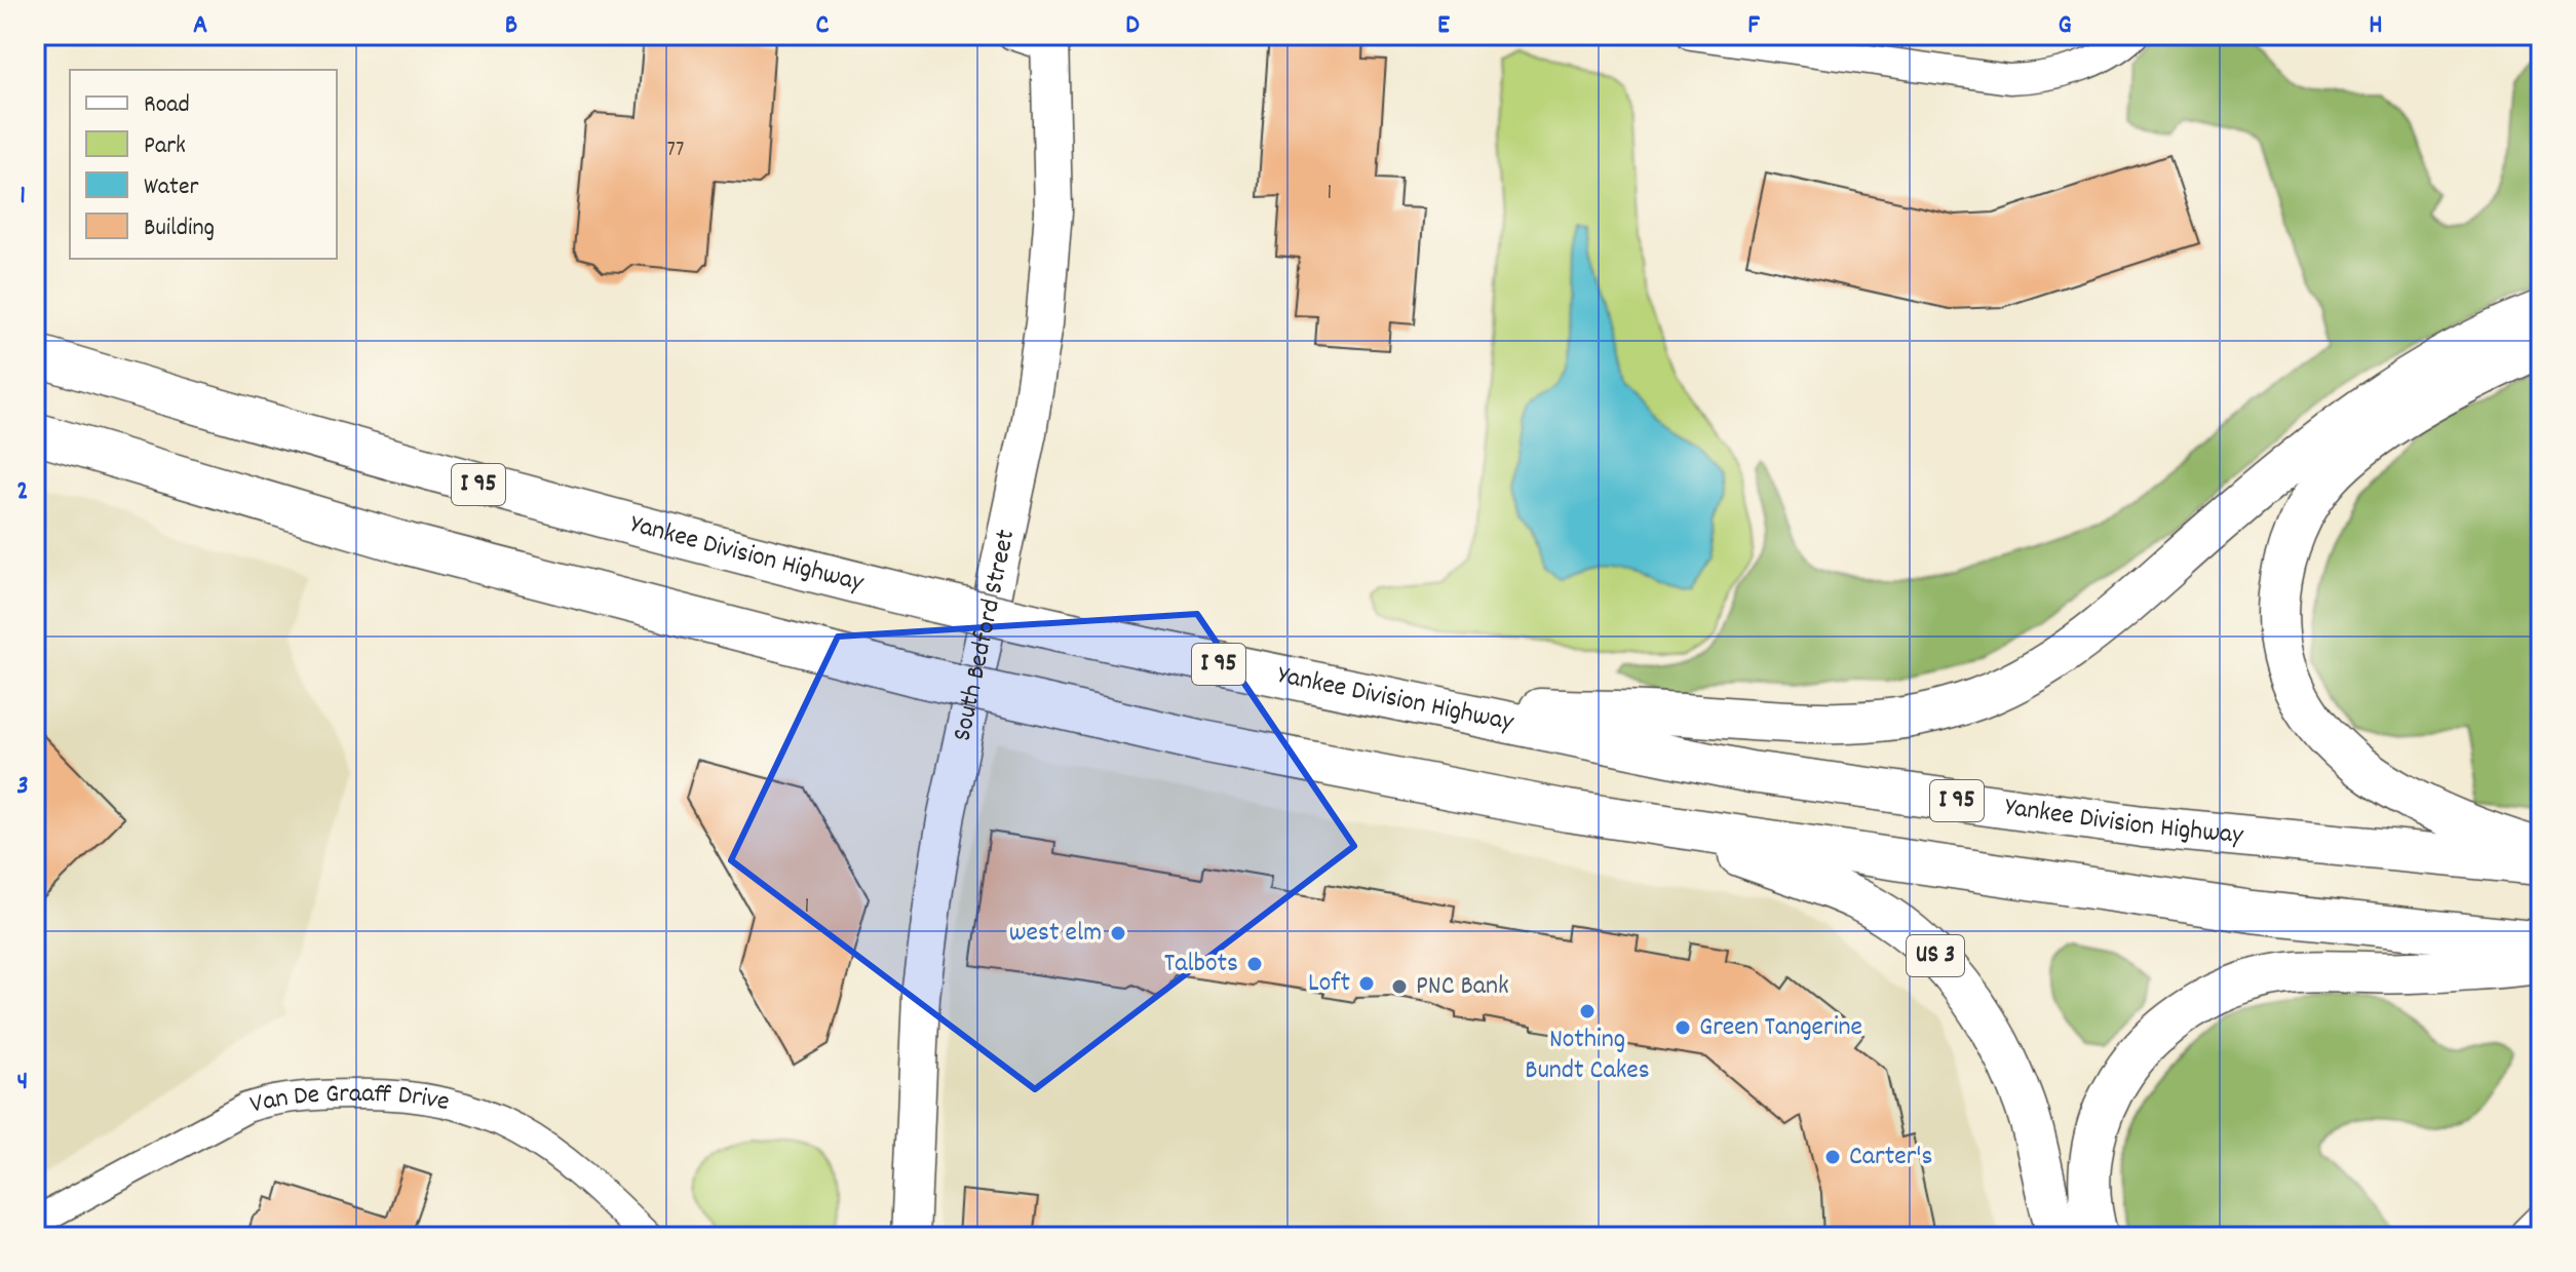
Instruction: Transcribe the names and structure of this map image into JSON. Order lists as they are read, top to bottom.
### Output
{
  "streets": {
    "highway": ["I 95", "Yankee Division Highway", "US 3"],
    "main road": ["South Bedford Street"],
    "street": ["Van De Graaff Drive"]
  },
  "places": [
    "west elm",
    "Talbots",
    "Loft",
    "PNC Bank",
    "Nothing Bundt Cakes",
    "Green Tangerine",
    "Carter's"
  ],
  "house_numbers": ["77", "1", "1"],
  "legend": [
    "Road",
    "Park",
    "Water",
    "Building"
  ],
  "grid": {
    "columns": [
      "A",
      "B",
      "C",
      "D",
      "E",
      "F",
      "G",
      "H"
    ],
    "rows": [
      "1",
      "2",
      "3",
      "4"
    ]
  }
}
